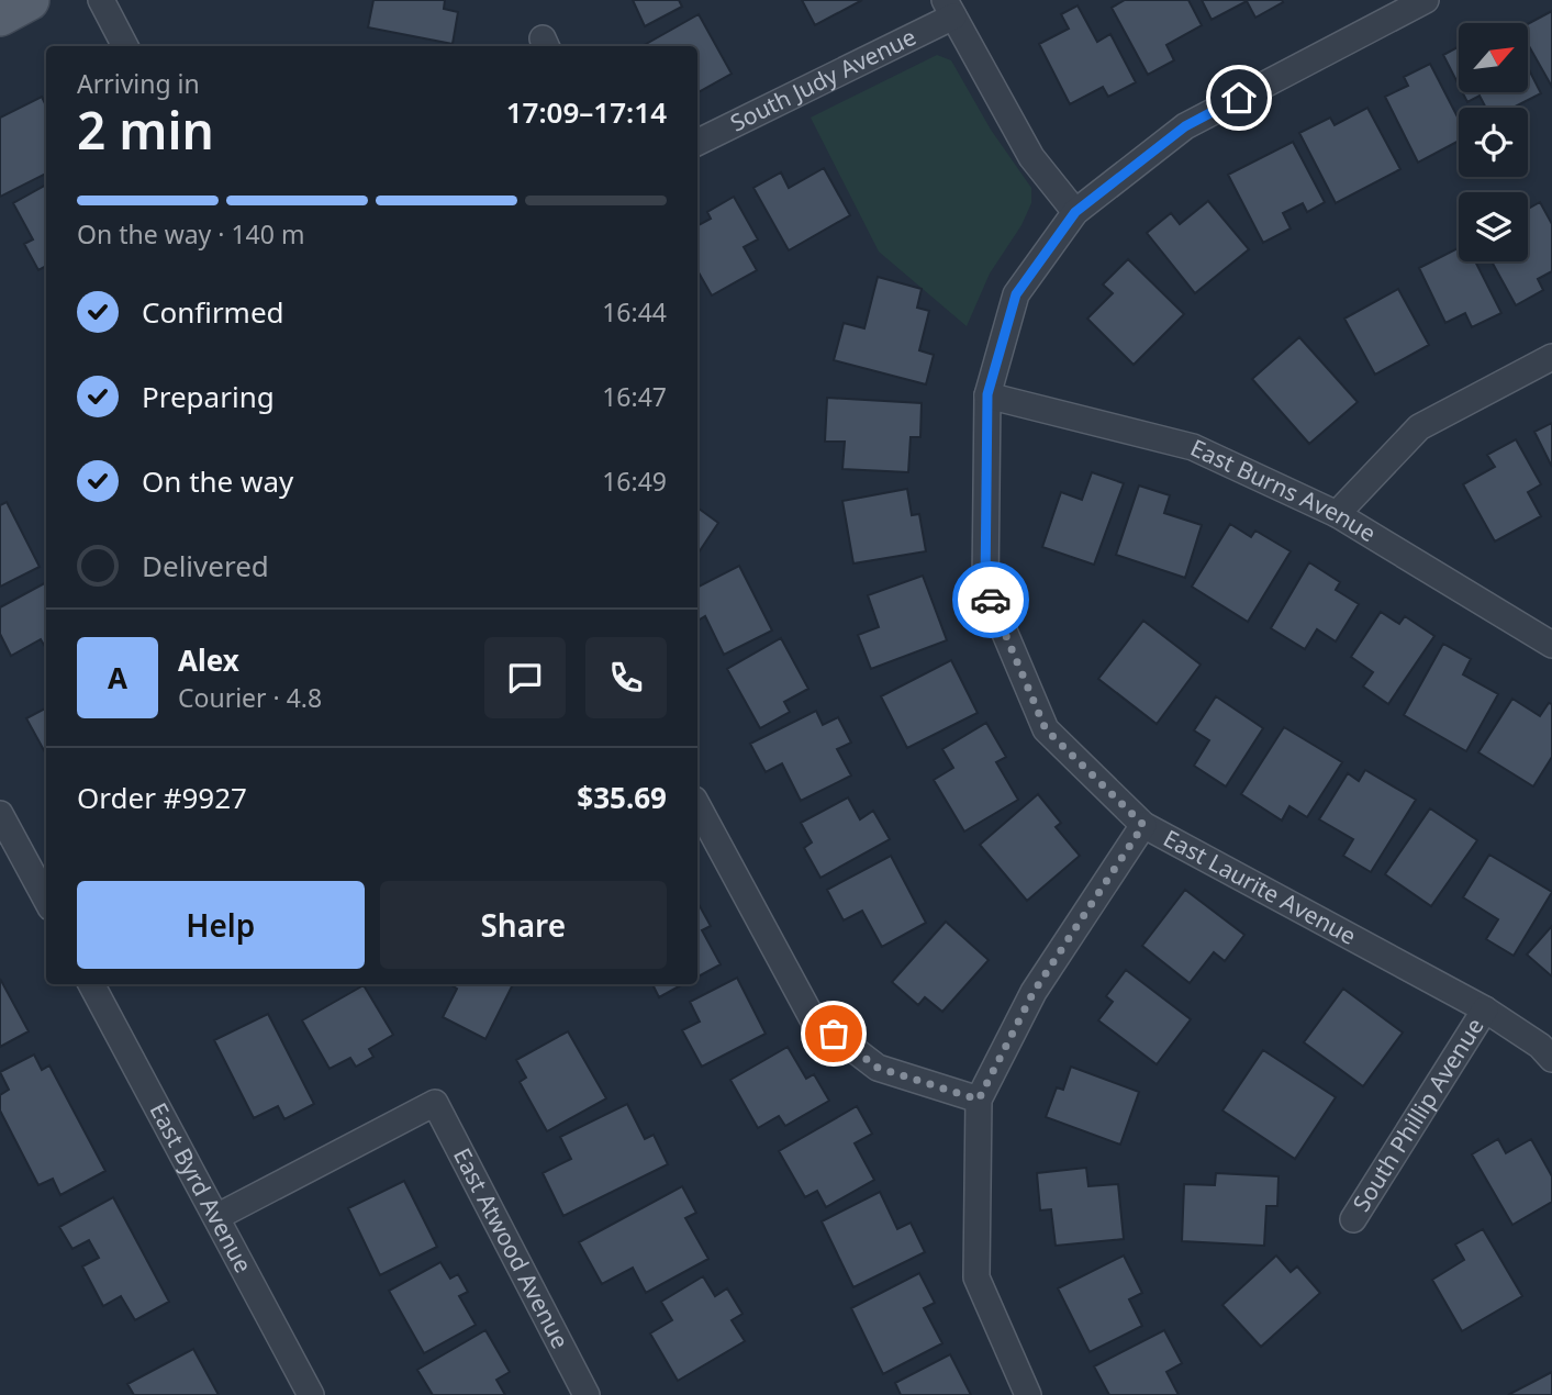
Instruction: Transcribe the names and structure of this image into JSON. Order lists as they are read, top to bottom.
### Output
{
  "streets": {
    "street": [
      "South Judy Avenue",
      "East Burns Avenue",
      "East Laurite Avenue",
      "South Phillip Avenue",
      "East Byrd Avenue",
      "East Atwood Avenue"
    ]
  },
  "crossings": [
    ["East Burns Avenue", "East Laurite Avenue"],
    ["East Laurite Avenue", "South Phillip Avenue"],
    ["East Byrd Avenue", "East Atwood Avenue"]
  ],
  "north": "top right",
  "page": {
    "heading": ["2 min", "Arriving in", "17:09–17:14"],
    "panel": [
      "Alex",
      "Courier · 4.8",
      "Order #9927",
      "$35.69"
    ],
    "bar": "On the way · 140 m",
    "list": [
      ["Confirmed", "16:44"],
      ["Preparing", "16:47"],
      ["On the way", "16:49"],
      "Delivered"
    ],
    "round": "A",
    "buttons": ["Help", "Share"]
  }
}
